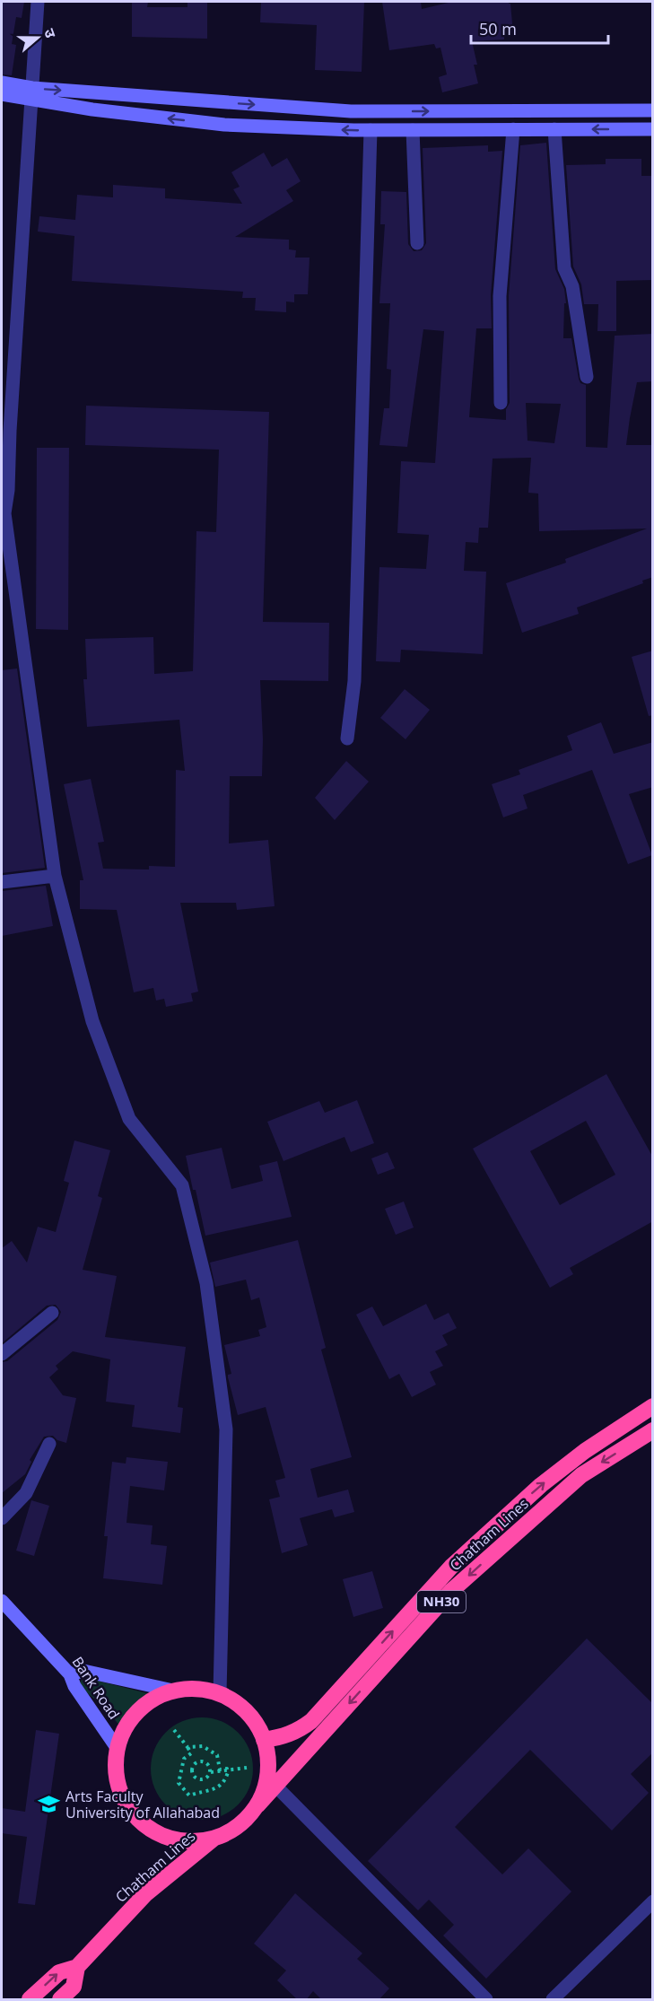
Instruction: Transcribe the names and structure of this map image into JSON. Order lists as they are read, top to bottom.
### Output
{
  "streets": {
    "highway": ["Chatham Lines", "NH30"],
    "main road": ["Bank Road"]
  },
  "crossings": [
    ["Chatham Lines", "Bank Road"]
  ],
  "places": {
    "school or university": ["Arts Faculty University of Allahabad"]
  },
  "scale_bar": "50 m",
  "north": "right"
}
